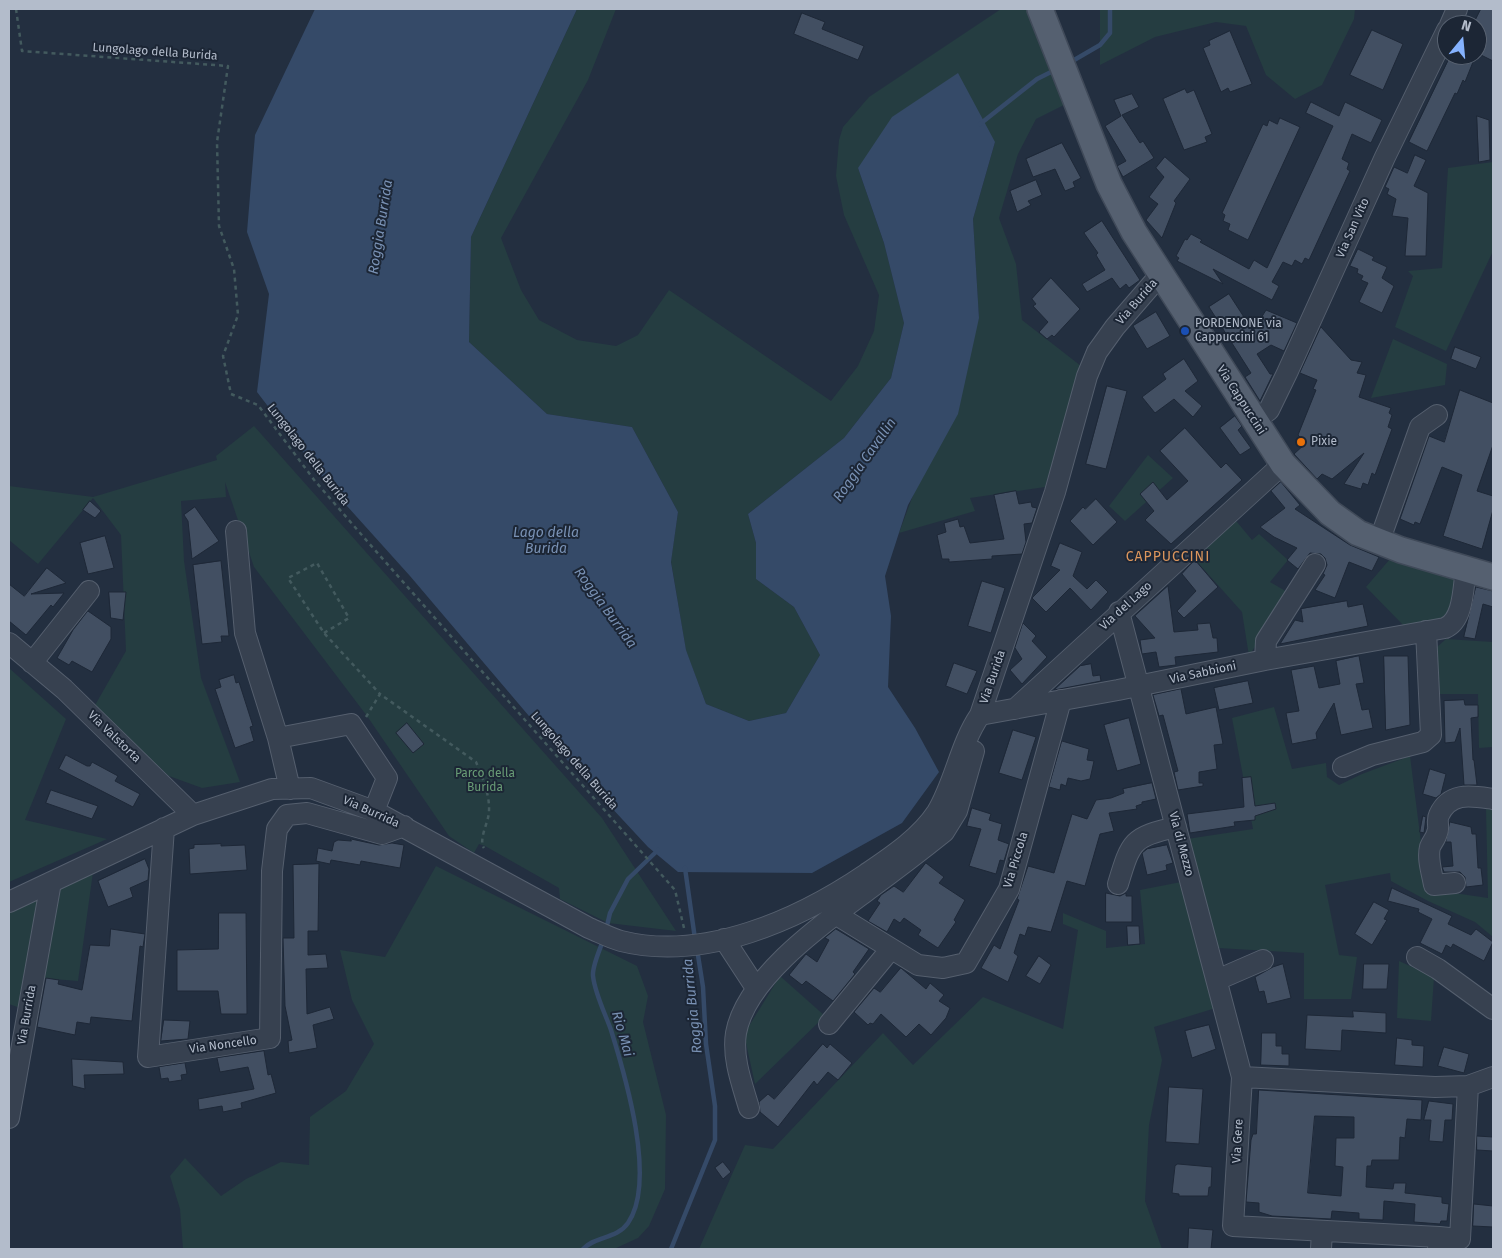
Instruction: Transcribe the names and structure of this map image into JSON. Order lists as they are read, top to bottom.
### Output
{
  "streets": {
    "main road": ["Via Cappuccini"],
    "street": [
      "Via San Vito",
      "Via Burida",
      "Via del Lago",
      "Via Sabbioni",
      "Via Valstorta",
      "Via Burrida",
      "Via di Mezzo",
      "Via Piccola",
      "Via Noncello",
      "Via Gere"
    ],
    "path": ["Lungolago della Burida"]
  },
  "crossings": [
    ["Lungolago della Burida", "Via Burida"],
    ["Lungolago della Burida", "Via Burrida"],
    ["Via San Vito", "Via Cappuccini"],
    ["Via Burida", "Via Cappuccini"],
    ["Via Burida", "Via Sabbioni"],
    ["Via Burida", "Via Burrida"],
    ["Via Cappuccini", "Via del Lago"],
    ["Via Cappuccini", "Via Sabbioni"],
    ["Via del Lago", "Via Sabbioni"],
    ["Via del Lago", "Via di Mezzo"],
    ["Via Sabbioni", "Via di Mezzo"],
    ["Via Sabbioni", "Via Piccola"],
    ["Via Valstorta", "Via Burrida"],
    ["Via Burrida", "Via Noncello"],
    ["Via di Mezzo", "Via Gere"]
  ],
  "districts": ["CAPPUCCINI"],
  "water": [
    "Roggia Burrida",
    "Roggia Cavallin",
    "Lago della Burida",
    "Rio Mai"
  ],
  "parks": ["Parco della Burida"],
  "places": ["PORDENONE via Cappuccini 61", "Pixie"],
  "north": "top"
}
